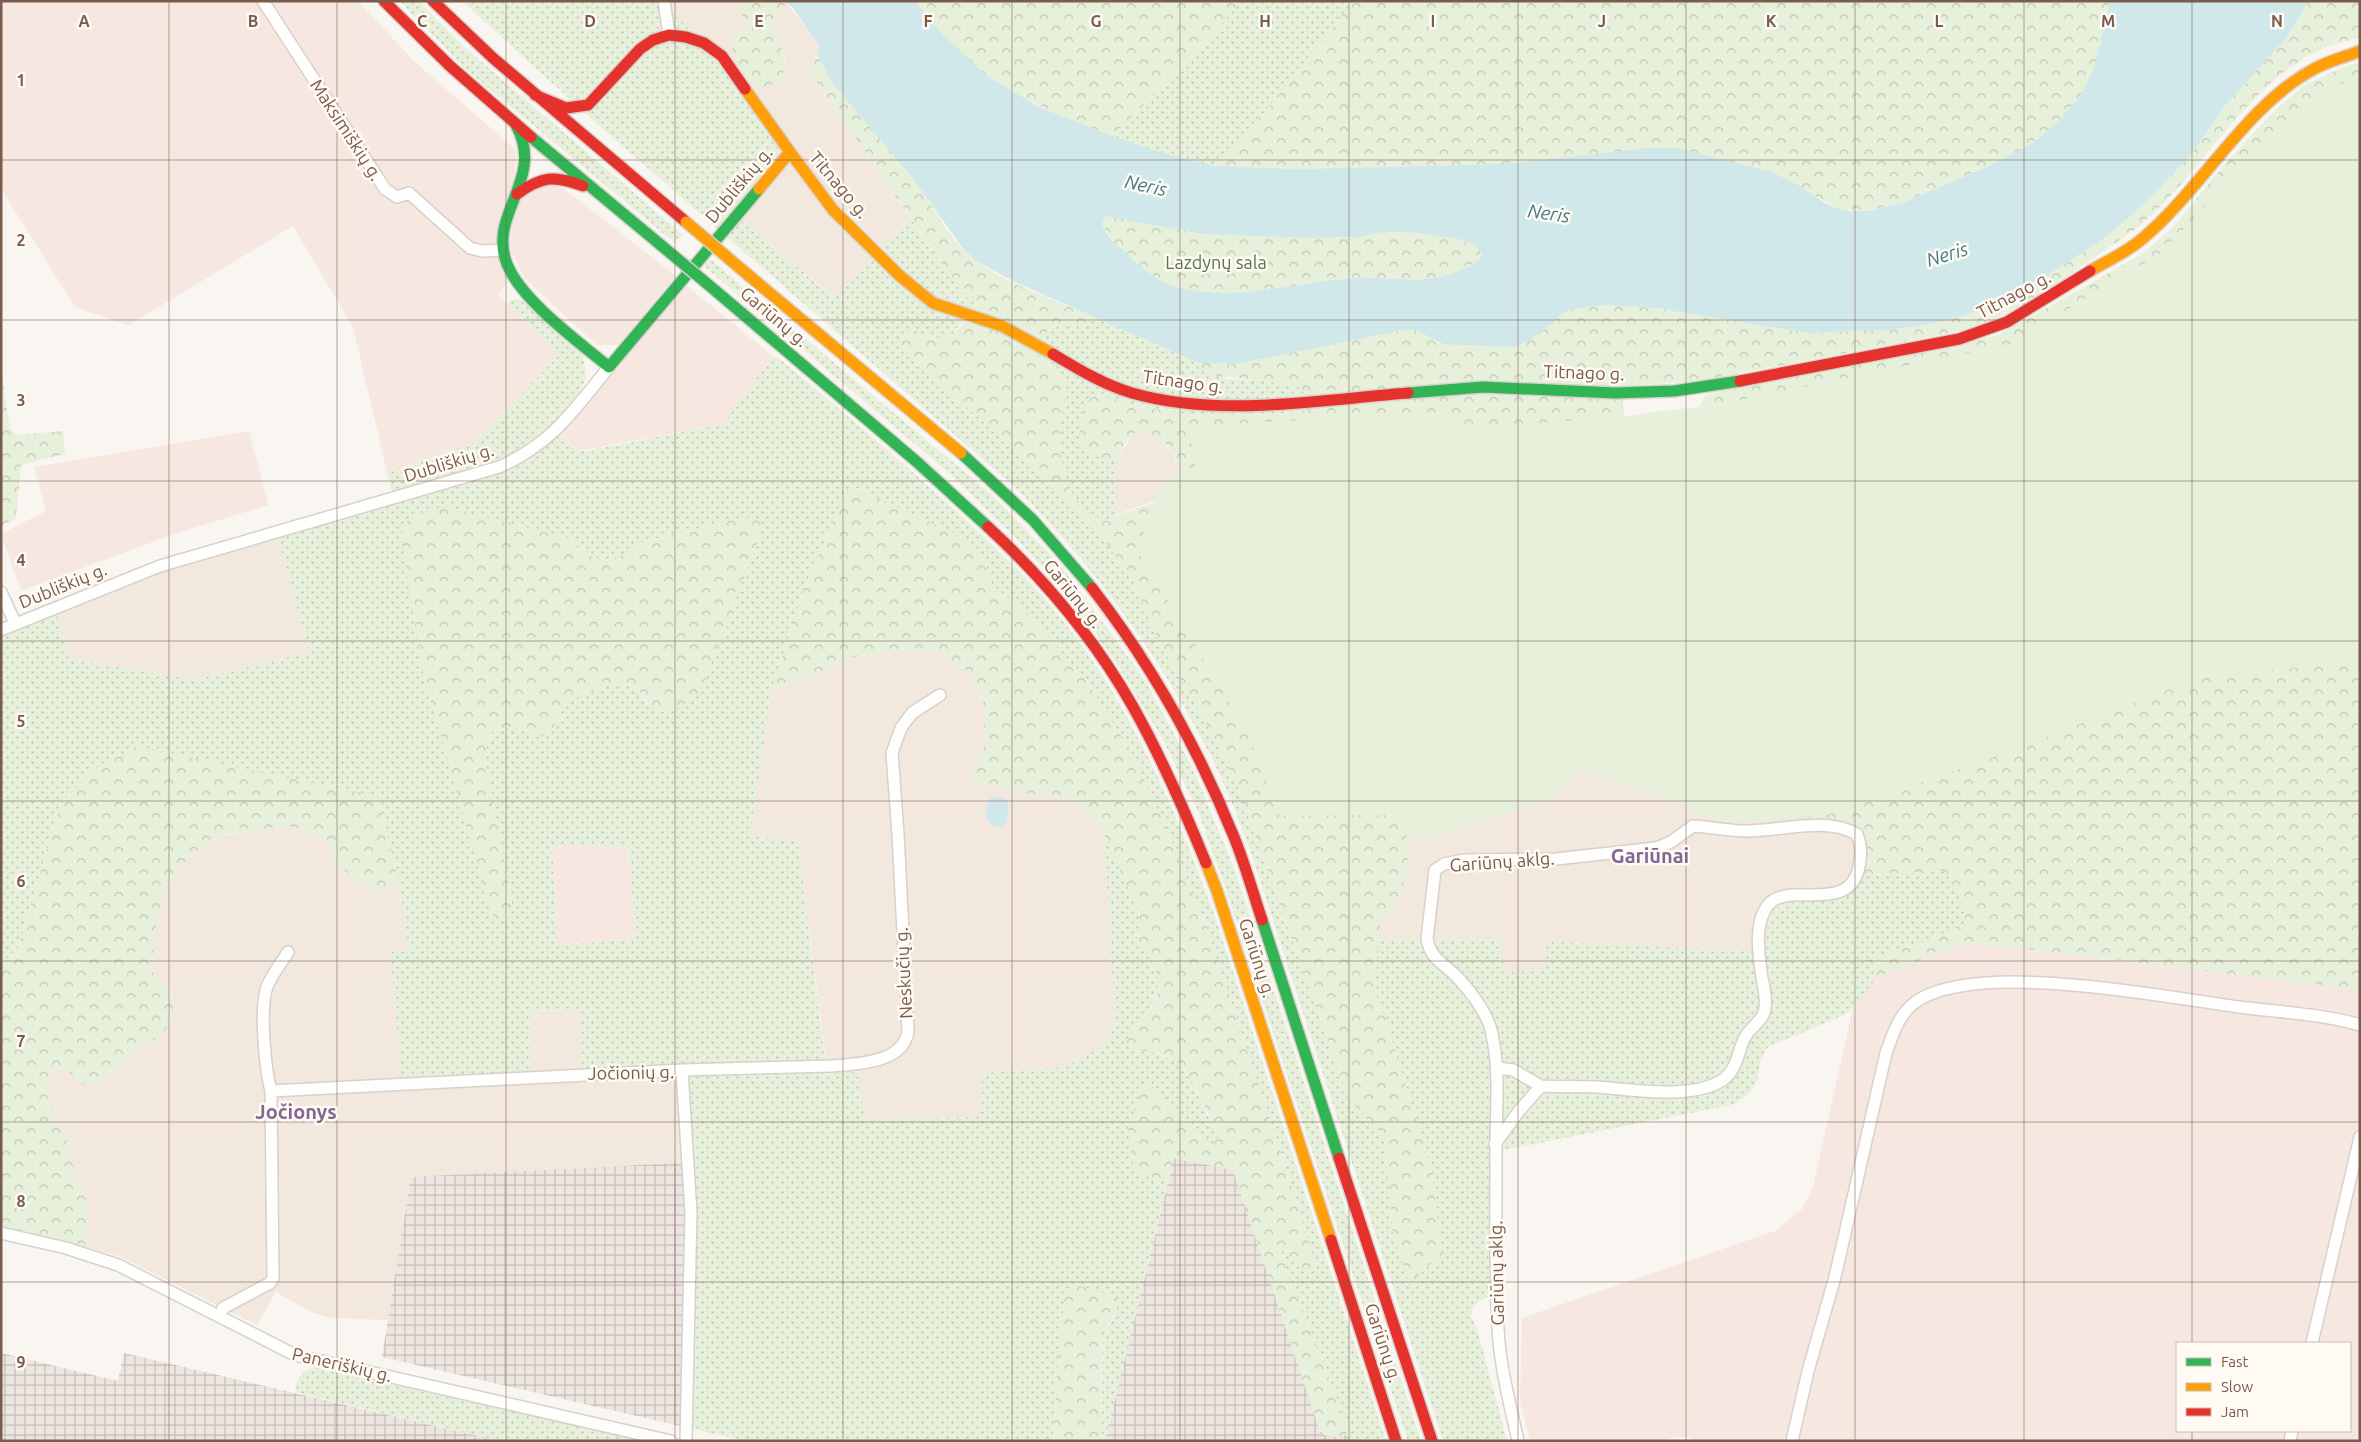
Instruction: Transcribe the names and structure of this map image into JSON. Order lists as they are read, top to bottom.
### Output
{
  "streets": {
    "main road": ["Dubliškių g.", "Titnago g.", "Gariūnų g."],
    "street": [
      "Maksimiškių g.",
      "Gariūnų aklg.",
      "Neskučių g.",
      "Jočionių g.",
      "Paneriškių g."
    ]
  },
  "crossings": [
    ["Dubliškių g.", "Titnago g."],
    ["Neskučių g.", "Jočionių g."]
  ],
  "districts": ["Gariūnai", "Jočionys"],
  "water": ["Neris"],
  "parks": ["Lazdynų sala"],
  "legend": ["Fast", "Slow", "Jam"],
  "grid": {
    "columns": [
      "A",
      "B",
      "C",
      "D",
      "E",
      "F",
      "G",
      "H",
      "I",
      "J",
      "K",
      "L",
      "M",
      "N"
    ],
    "rows": [
      "1",
      "2",
      "3",
      "4",
      "5",
      "6",
      "7",
      "8",
      "9"
    ]
  }
}
